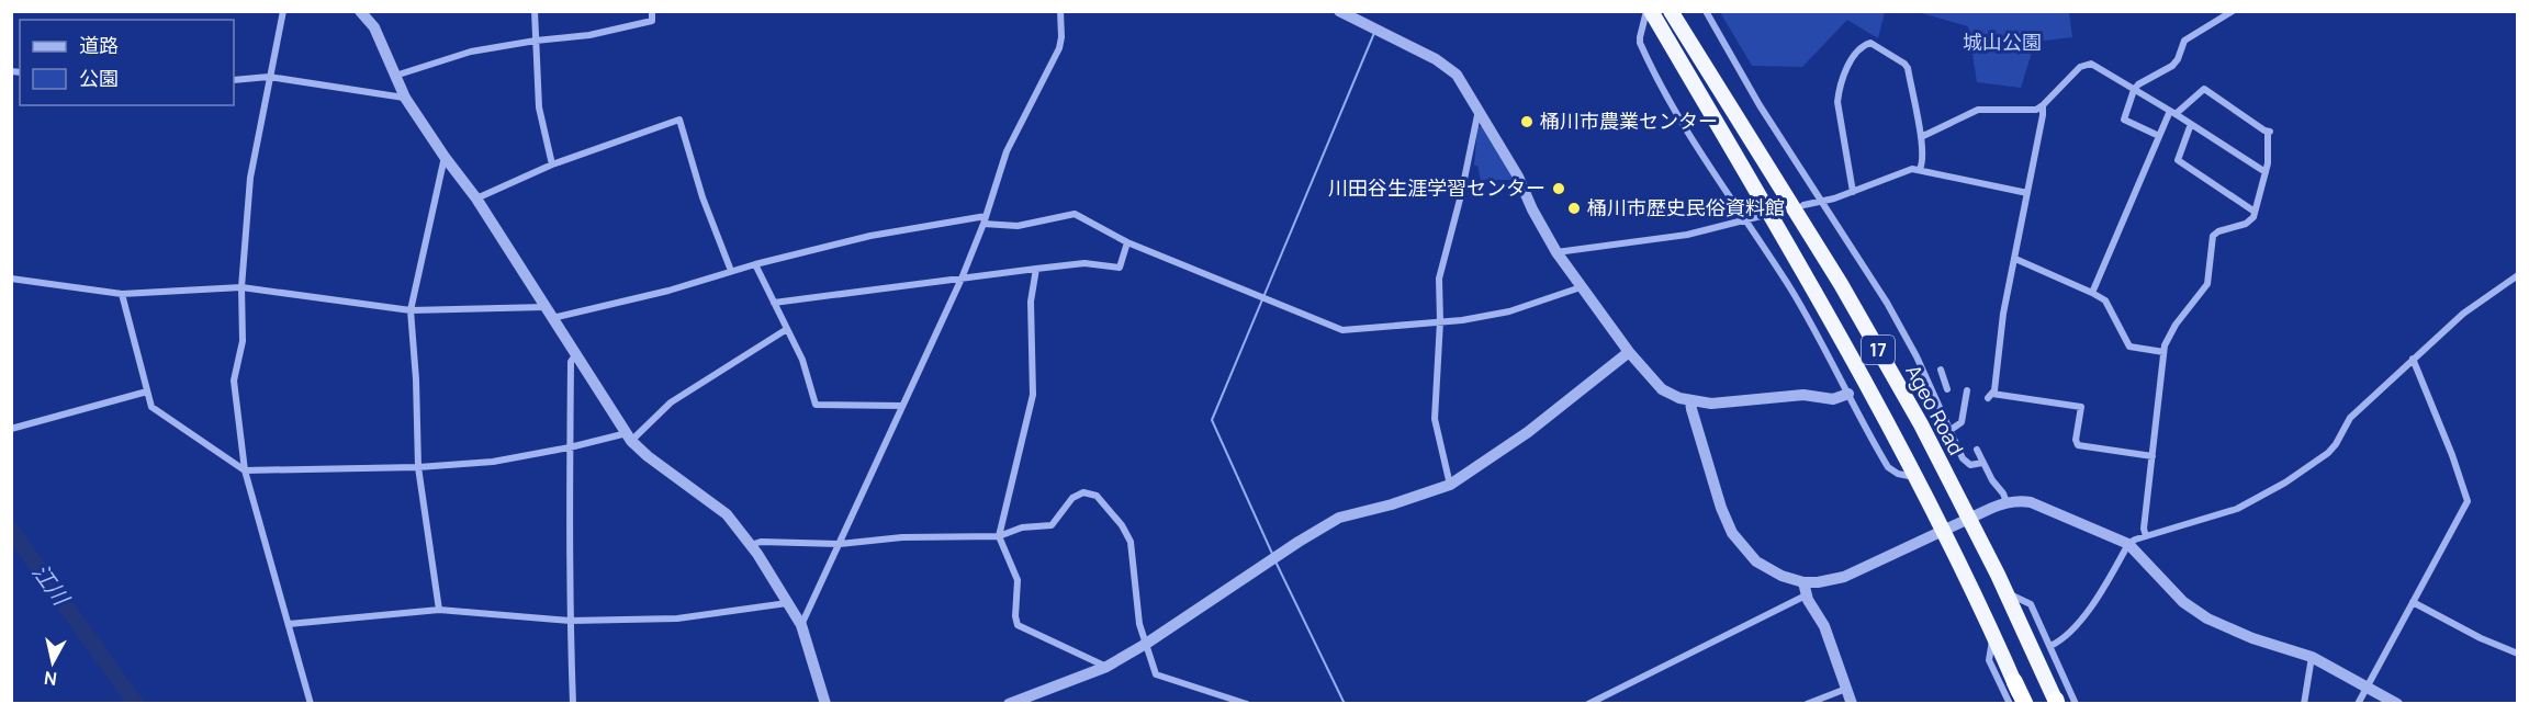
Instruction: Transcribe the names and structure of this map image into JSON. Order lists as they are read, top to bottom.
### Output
{
  "streets": {
    "highway": ["17", "Ageo Road"]
  },
  "water": ["江川"],
  "parks": ["城山公園"],
  "places": ["桶川市農業センター", "川田谷生涯学習センター", "桶川市歴史民俗資料館"],
  "legend": ["道路", "公園"],
  "north": "bottom"
}
